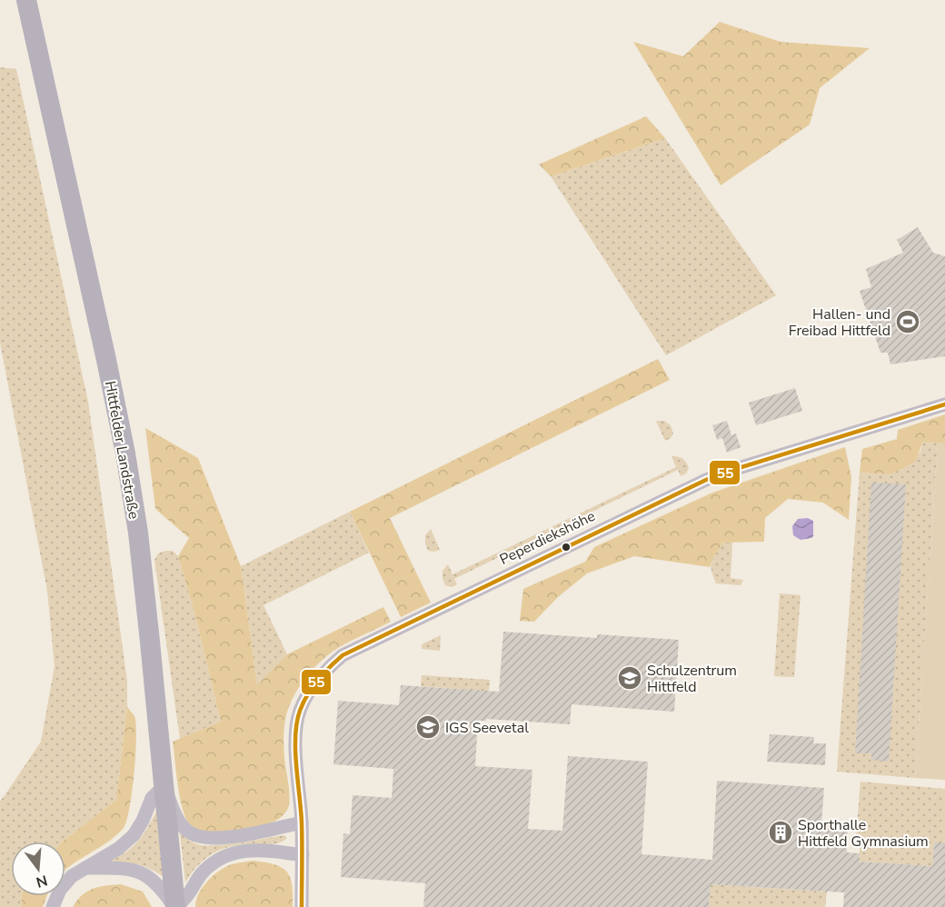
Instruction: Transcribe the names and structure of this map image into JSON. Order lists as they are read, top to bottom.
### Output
{
  "streets": {
    "main road": ["Hittfelder Landstraße"],
    "street": ["Peperdiekshöhe"]
  },
  "places": {
    "sports": ["Hallen- und Freibad Hittfeld"],
    "school or university": ["Schulzentrum Hittfeld", "IGS Seevetal"],
    "building": ["Sporthalle Hittfeld Gymnasium"]
  },
  "lines": ["transit line 55"],
  "north": "bottom"
}
